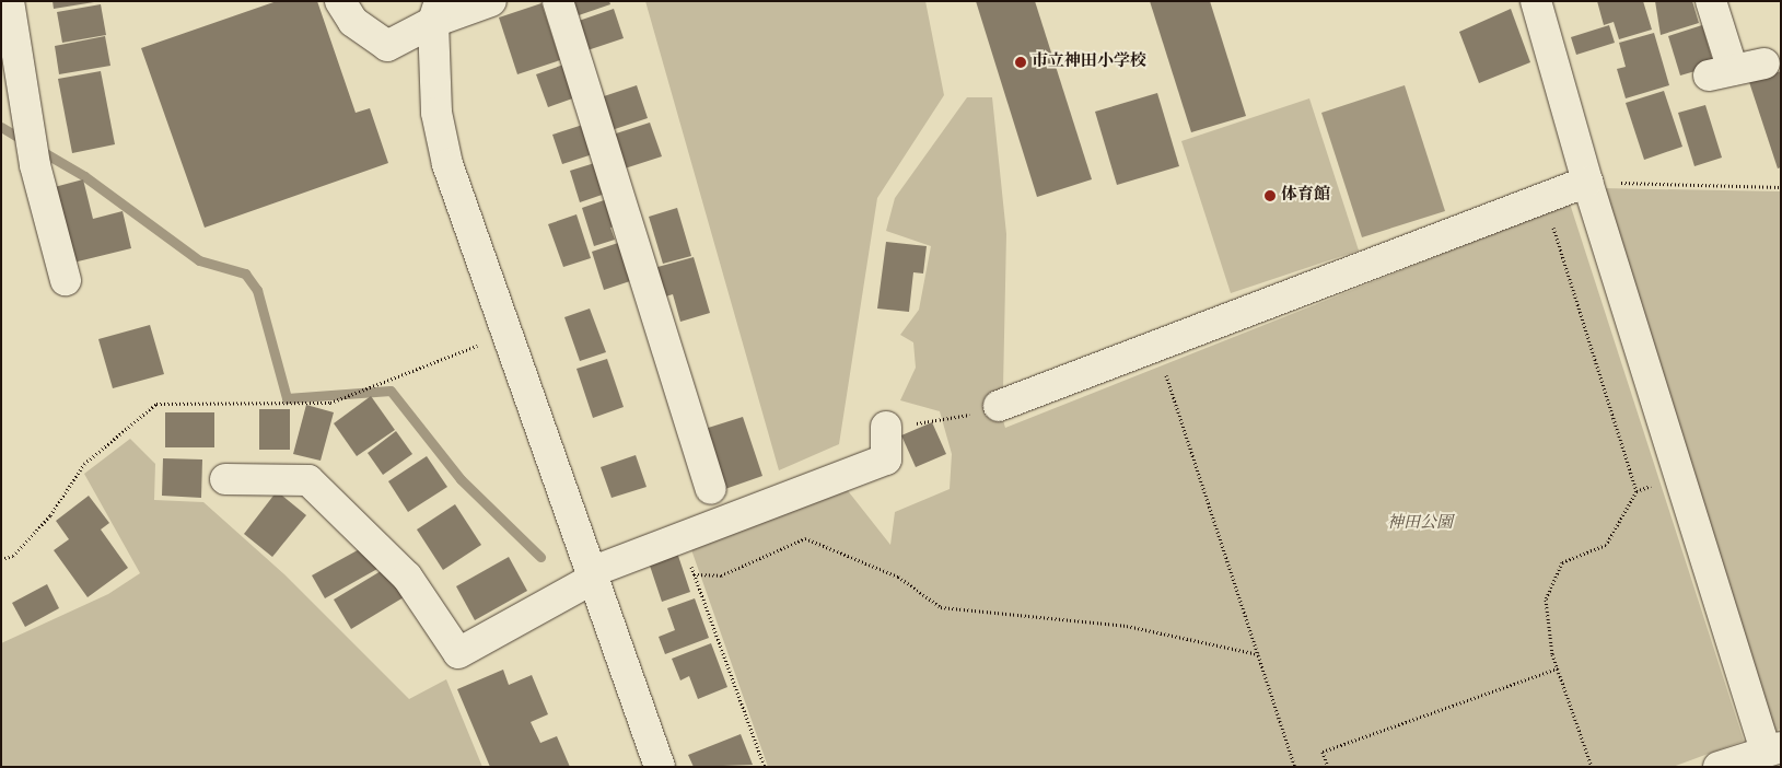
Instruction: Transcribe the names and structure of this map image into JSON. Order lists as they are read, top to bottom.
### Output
{
  "parks": ["神田公園"],
  "places": ["市立神田小学校", "体育館"]
}
